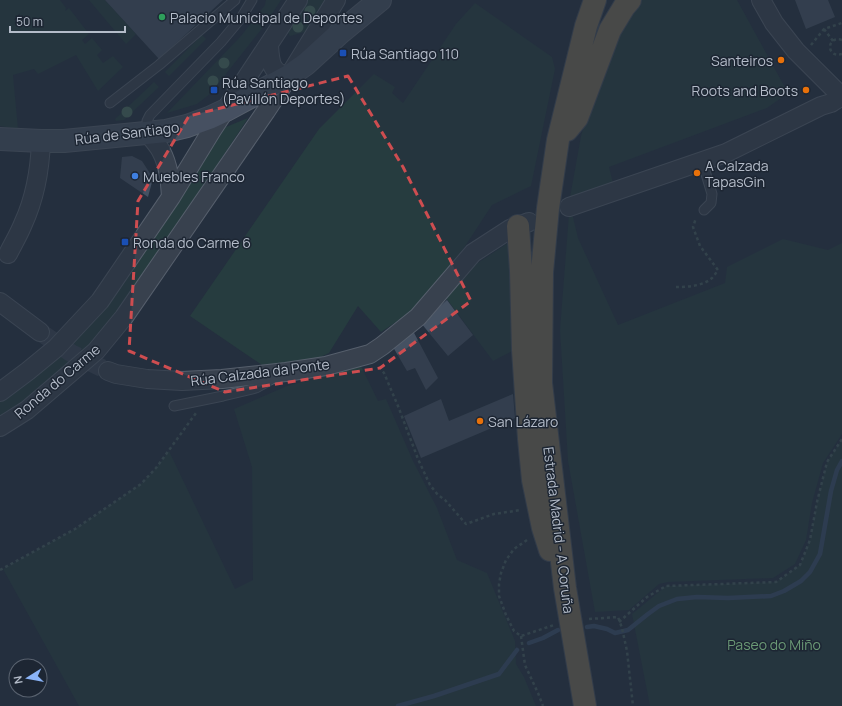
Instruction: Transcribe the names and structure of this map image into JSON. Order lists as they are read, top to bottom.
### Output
{
  "streets": {
    "highway": ["Estrada Madrid - A Coruña"],
    "street": ["Rúa de Santiago", "Rúa Calzada da Ponte", "Ronda do Carme"]
  },
  "crossings": [
    ["Rúa de Santiago", "Ronda do Carme"]
  ],
  "parks": ["Paseo do Miño"],
  "places": {
    "other": [
      "Palacio Municipal de Deportes",
      "Santeiros",
      "Roots and Boots",
      "A Calzada TapasGin",
      "Muebles Franco",
      "San Lázaro"
    ],
    "transit": ["Rúa Santiago 110", "Rúa Santiago (Pavillón Deportes)", "Ronda do Carme 6"]
  },
  "scale_bar": "50 m",
  "north": "left"
}
